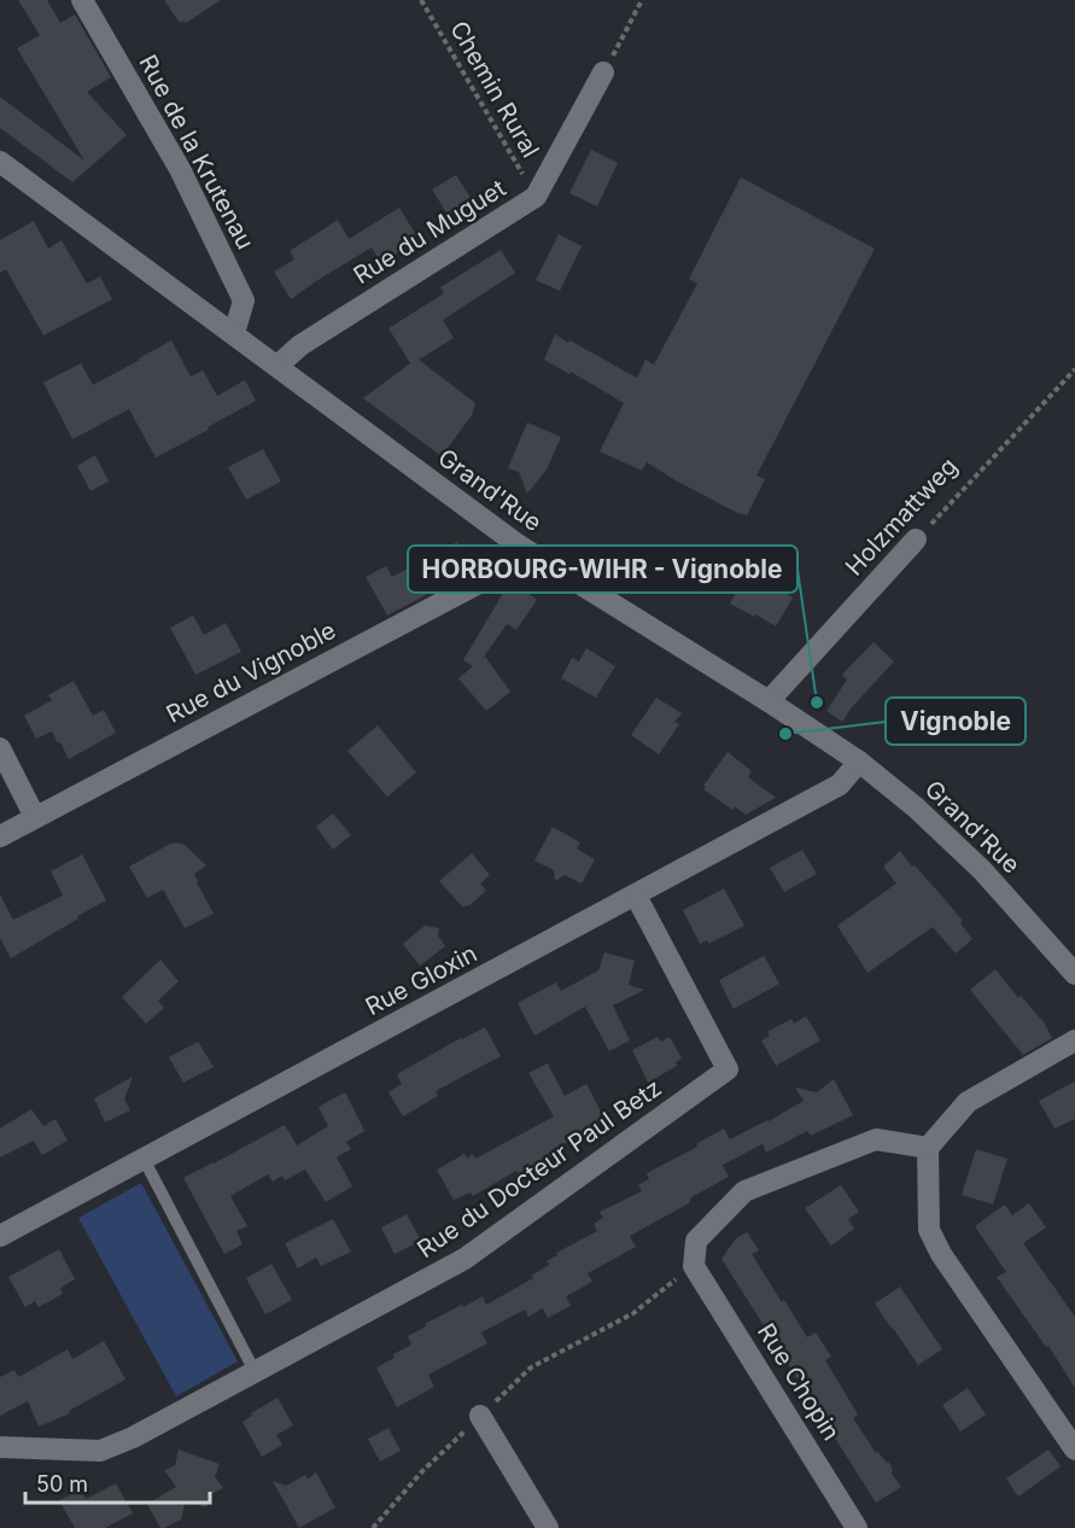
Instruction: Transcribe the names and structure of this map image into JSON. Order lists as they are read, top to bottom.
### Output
{
  "streets": {
    "street": [
      "Rue de la Krutenau",
      "Rue du Muguet",
      "Grand'Rue",
      "Holzmattweg",
      "Rue du Vignoble",
      "Rue Gloxin",
      "Rue du Docteur Paul Betz",
      "Rue Chopin"
    ],
    "path": ["Chemin Rural"]
  },
  "crossings": [
    ["Chemin Rural", "Rue du Muguet"],
    ["Rue de la Krutenau", "Grand'Rue"],
    ["Rue du Muguet", "Grand'Rue"],
    ["Grand'Rue", "Holzmattweg"],
    ["Grand'Rue", "Rue du Vignoble"],
    ["Grand'Rue", "Rue Gloxin"],
    ["Rue Gloxin", "Rue du Docteur Paul Betz"]
  ],
  "places": ["HORBOURG-WIHR - Vignoble", "Vignoble"],
  "scale_bar": "50 m"
}
